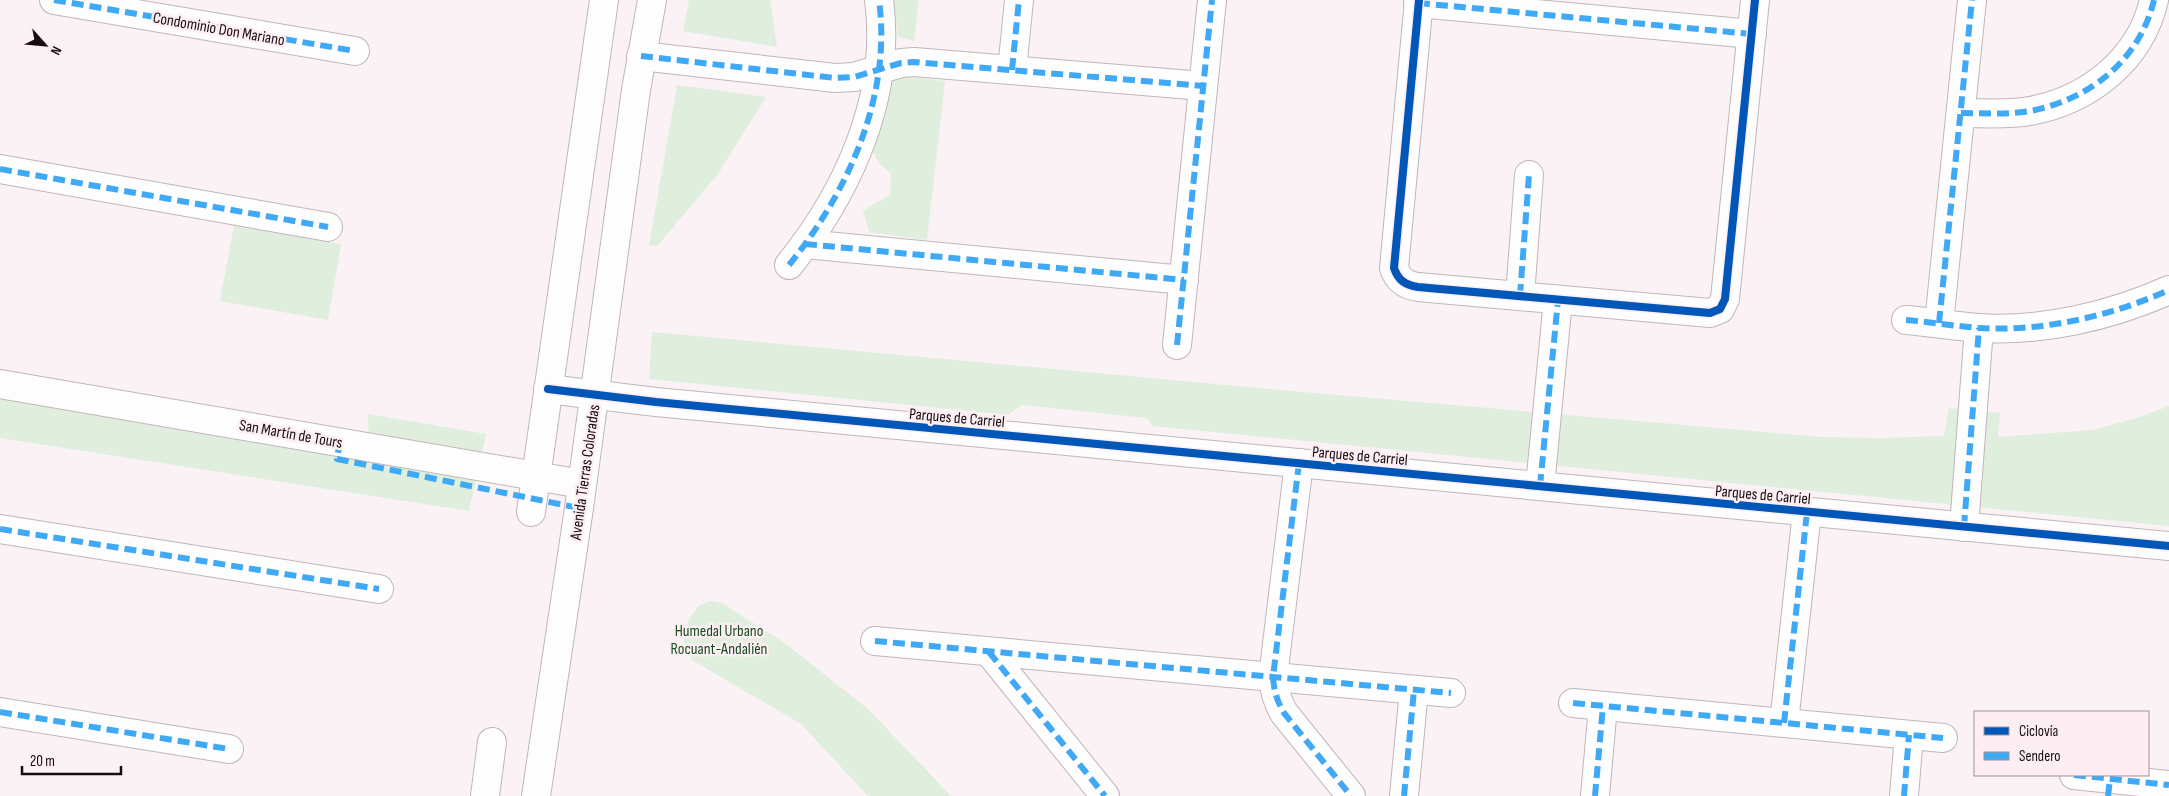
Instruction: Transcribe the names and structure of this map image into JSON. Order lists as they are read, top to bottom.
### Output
{
  "streets": {
    "street": [
      "Condominio Don Mariano",
      "Parques de Carriel",
      "San Martín de Tours",
      "Avenida Tierras Coloradas"
    ]
  },
  "crossings": [
    ["Parques de Carriel", "Avenida Tierras Coloradas"],
    ["San Martín de Tours", "Avenida Tierras Coloradas"]
  ],
  "parks": ["Humedal Urbano Rocuant-Andalién"],
  "legend": ["Ciclovía", "Sendero"],
  "scale_bar": "20 m",
  "north": "bottom right"
}
